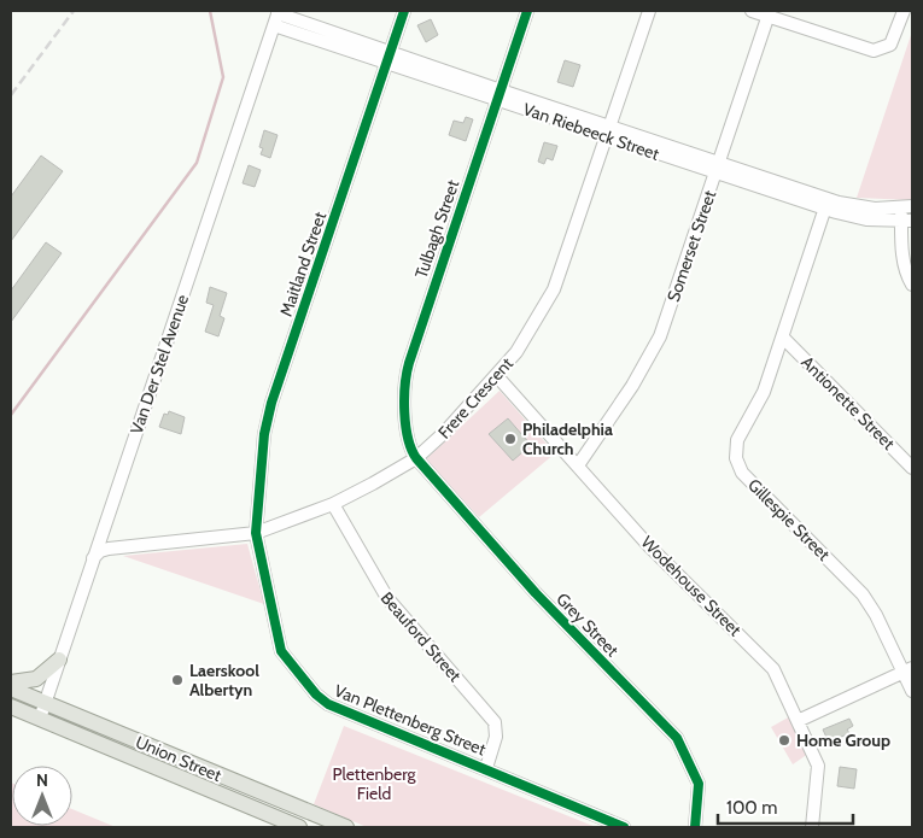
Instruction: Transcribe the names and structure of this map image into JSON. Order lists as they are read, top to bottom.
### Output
{
  "streets": {
    "main road": ["Union Street"],
    "street": [
      "Van Riebeeck Street",
      "Tulbagh Street",
      "Somerset Street",
      "Maitland Street",
      "Van Der Stel Avenue",
      "Frere Crescent",
      "Antionette Street",
      "Gillespie Street",
      "Wodehouse Street",
      "Grey Street",
      "Beauford Street",
      "Van Plettenberg Street"
    ]
  },
  "crossings": [
    ["Van Riebeeck Street", "Tulbagh Street"],
    ["Van Riebeeck Street", "Somerset Street"],
    ["Van Riebeeck Street", "Maitland Street"],
    ["Van Riebeeck Street", "Van Der Stel Avenue"],
    ["Van Riebeeck Street", "Frere Crescent"],
    ["Van Riebeeck Street", "Gillespie Street"],
    ["Tulbagh Street", "Frere Crescent"],
    ["Tulbagh Street", "Grey Street"],
    ["Somerset Street", "Wodehouse Street"],
    ["Maitland Street", "Frere Crescent"],
    ["Maitland Street", "Van Plettenberg Street"],
    ["Van Der Stel Avenue", "Frere Crescent"],
    ["Van Der Stel Avenue", "Union Street"],
    ["Frere Crescent", "Wodehouse Street"],
    ["Frere Crescent", "Grey Street"],
    ["Frere Crescent", "Beauford Street"],
    ["Frere Crescent", "Van Plettenberg Street"],
    ["Antionette Street", "Gillespie Street"],
    ["Beauford Street", "Van Plettenberg Street"]
  ],
  "parks": ["Plettenberg Field"],
  "places": ["Philadelphia Church", "Laerskool Albertyn", "Home Group"],
  "scale_bar": "100 m",
  "north": "top"
}
